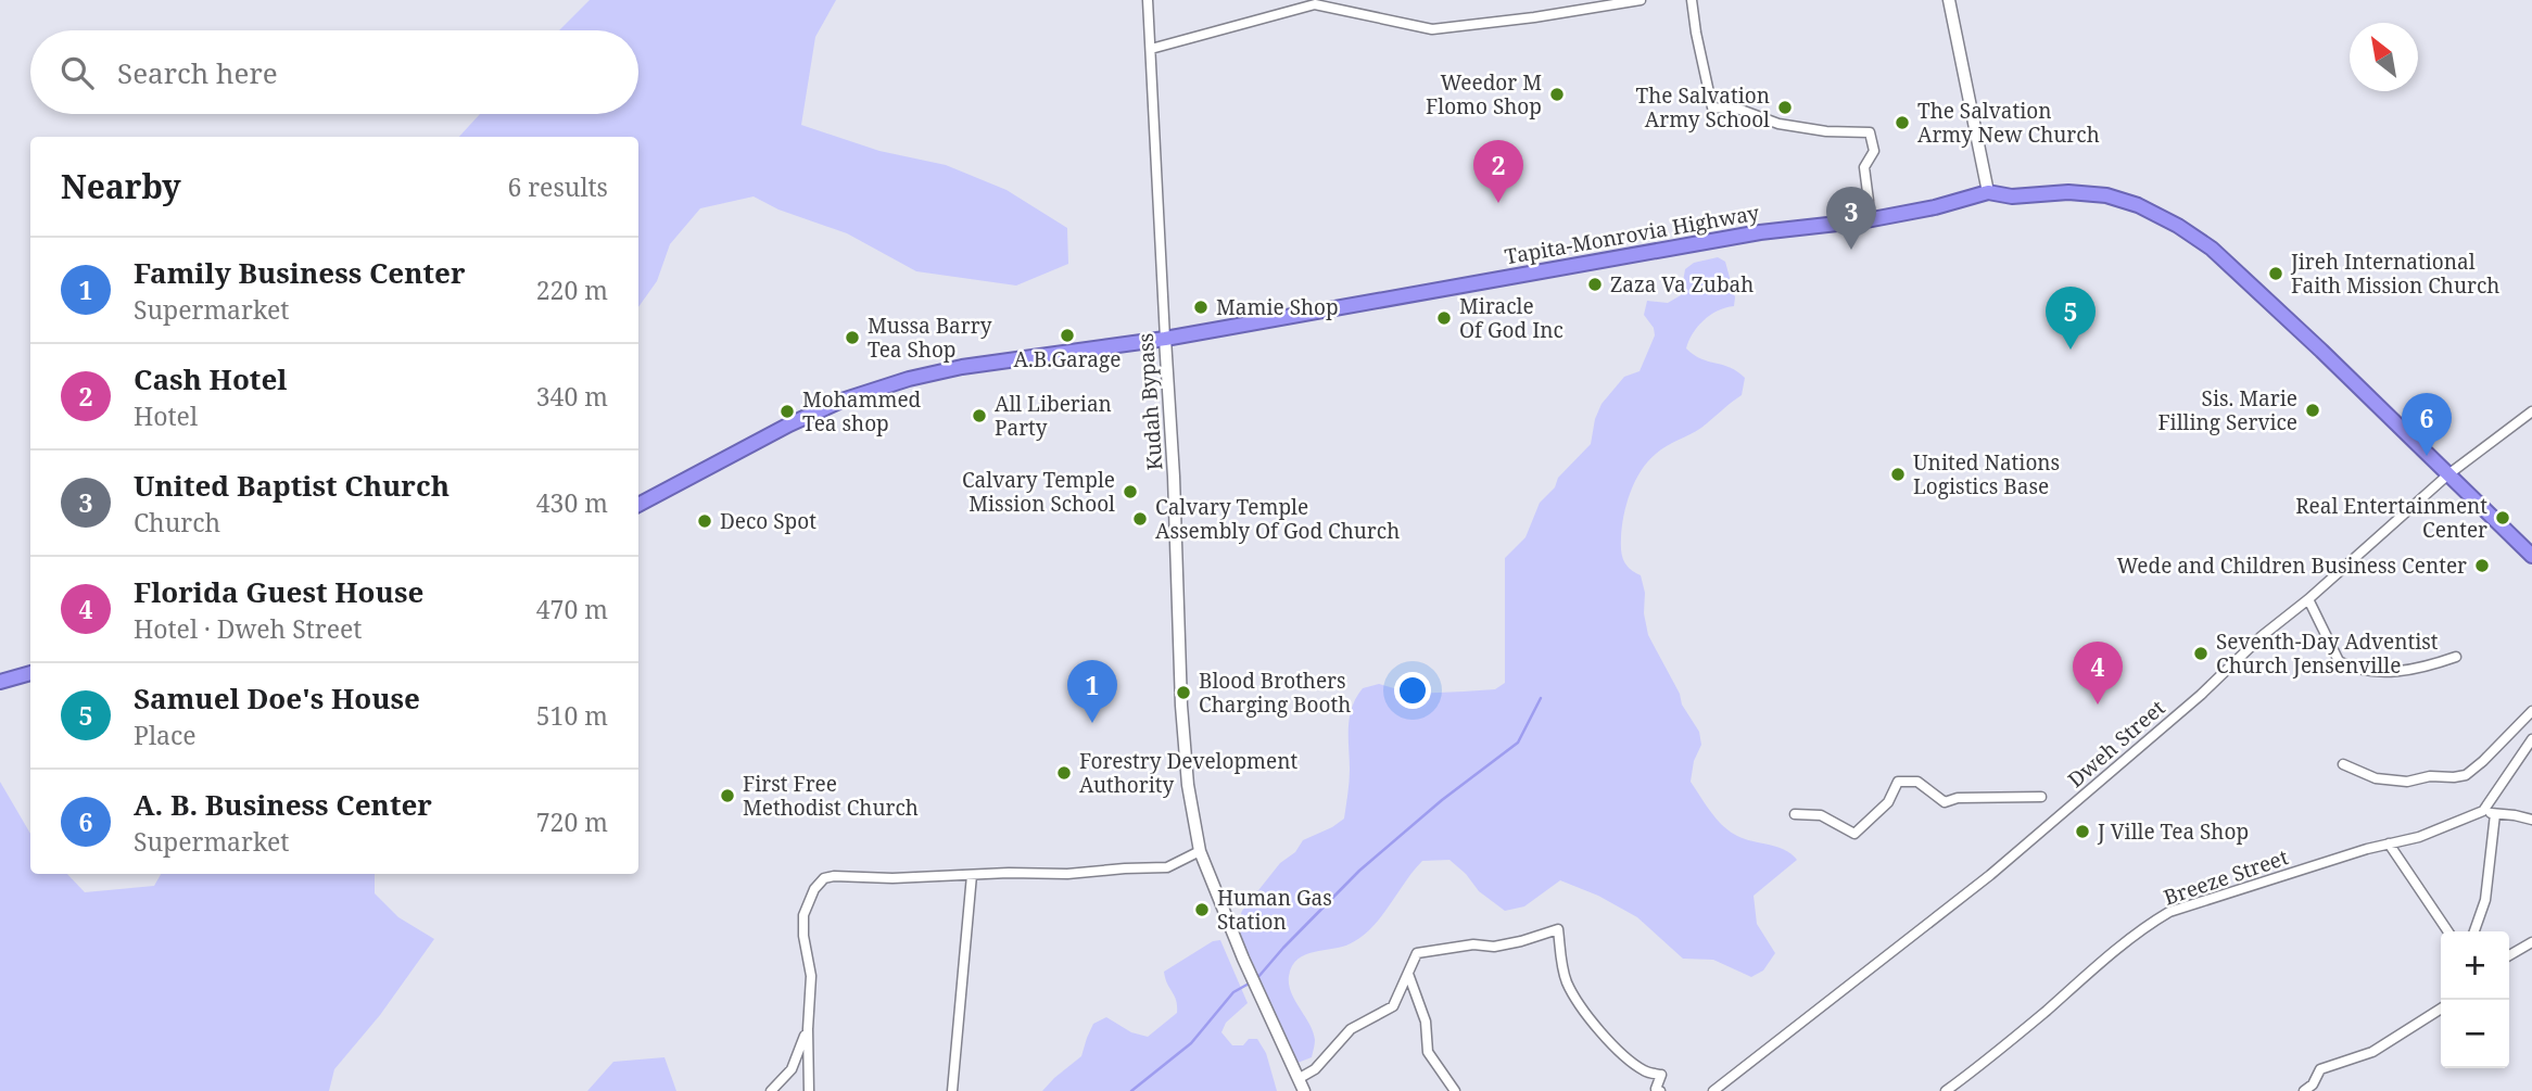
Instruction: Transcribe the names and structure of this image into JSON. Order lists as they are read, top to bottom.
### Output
{
  "streets": {
    "highway": ["Tapita-Monrovia Highway"],
    "street": ["Kudah Bypass", "Dweh Street", "Breeze Street"]
  },
  "crossings": [
    ["Tapita-Monrovia Highway", "Kudah Bypass"],
    ["Tapita-Monrovia Highway", "Dweh Street"]
  ],
  "places": [
    "Weedor M Flomo Shop",
    "The Salvation Army School",
    "The Salvation Army New Church",
    "Jireh International Faith Mission Church",
    "Zaza Va Zubah",
    "Mamie Shop",
    "Miracle Of God Inc",
    "A.B.Garage",
    "Mussa Barry Tea Shop",
    "Sis. Marie Filling Service",
    "Mohammed Tea shop",
    "All Liberian Party",
    "United Nations Logistics Base",
    "Calvary Temple Mission School",
    "Real Entertainment Center",
    "Calvary Temple Assembly Of God Church",
    "Deco Spot",
    "Wede and Children Business Center",
    "Seventh-Day Adventist Church Jensenville",
    "Blood Brothers Charging Booth",
    "Forestry Development Authority",
    "First Free Methodist Church",
    "J Ville Tea Shop",
    "Human Gas Station"
  ],
  "north": "top left",
  "page": {
    "search": "Search here",
    "heading": ["Nearby", "6 results"],
    "pins": [
      "2",
      "3",
      "5",
      "6",
      "4",
      "1"
    ],
    "list": [
      {
        "mark": "1",
        "name": "Family Business Center",
        "note": "Supermarket",
        "value": "220 m"
      },
      {
        "mark": "2",
        "name": "Cash Hotel",
        "note": "Hotel",
        "value": "340 m"
      },
      {
        "mark": "3",
        "name": "United Baptist Church",
        "note": "Church",
        "value": "430 m"
      },
      {
        "mark": "4",
        "name": "Florida Guest House",
        "note": "Hotel · Dweh Street",
        "value": "470 m"
      },
      {
        "mark": "5",
        "name": "Samuel Doe's House",
        "note": "Place",
        "value": "510 m"
      },
      {
        "mark": "6",
        "name": "A. B. Business Center",
        "note": "Supermarket",
        "value": "720 m"
      }
    ],
    "map_buttons": ["+", "−"]
  }
}
